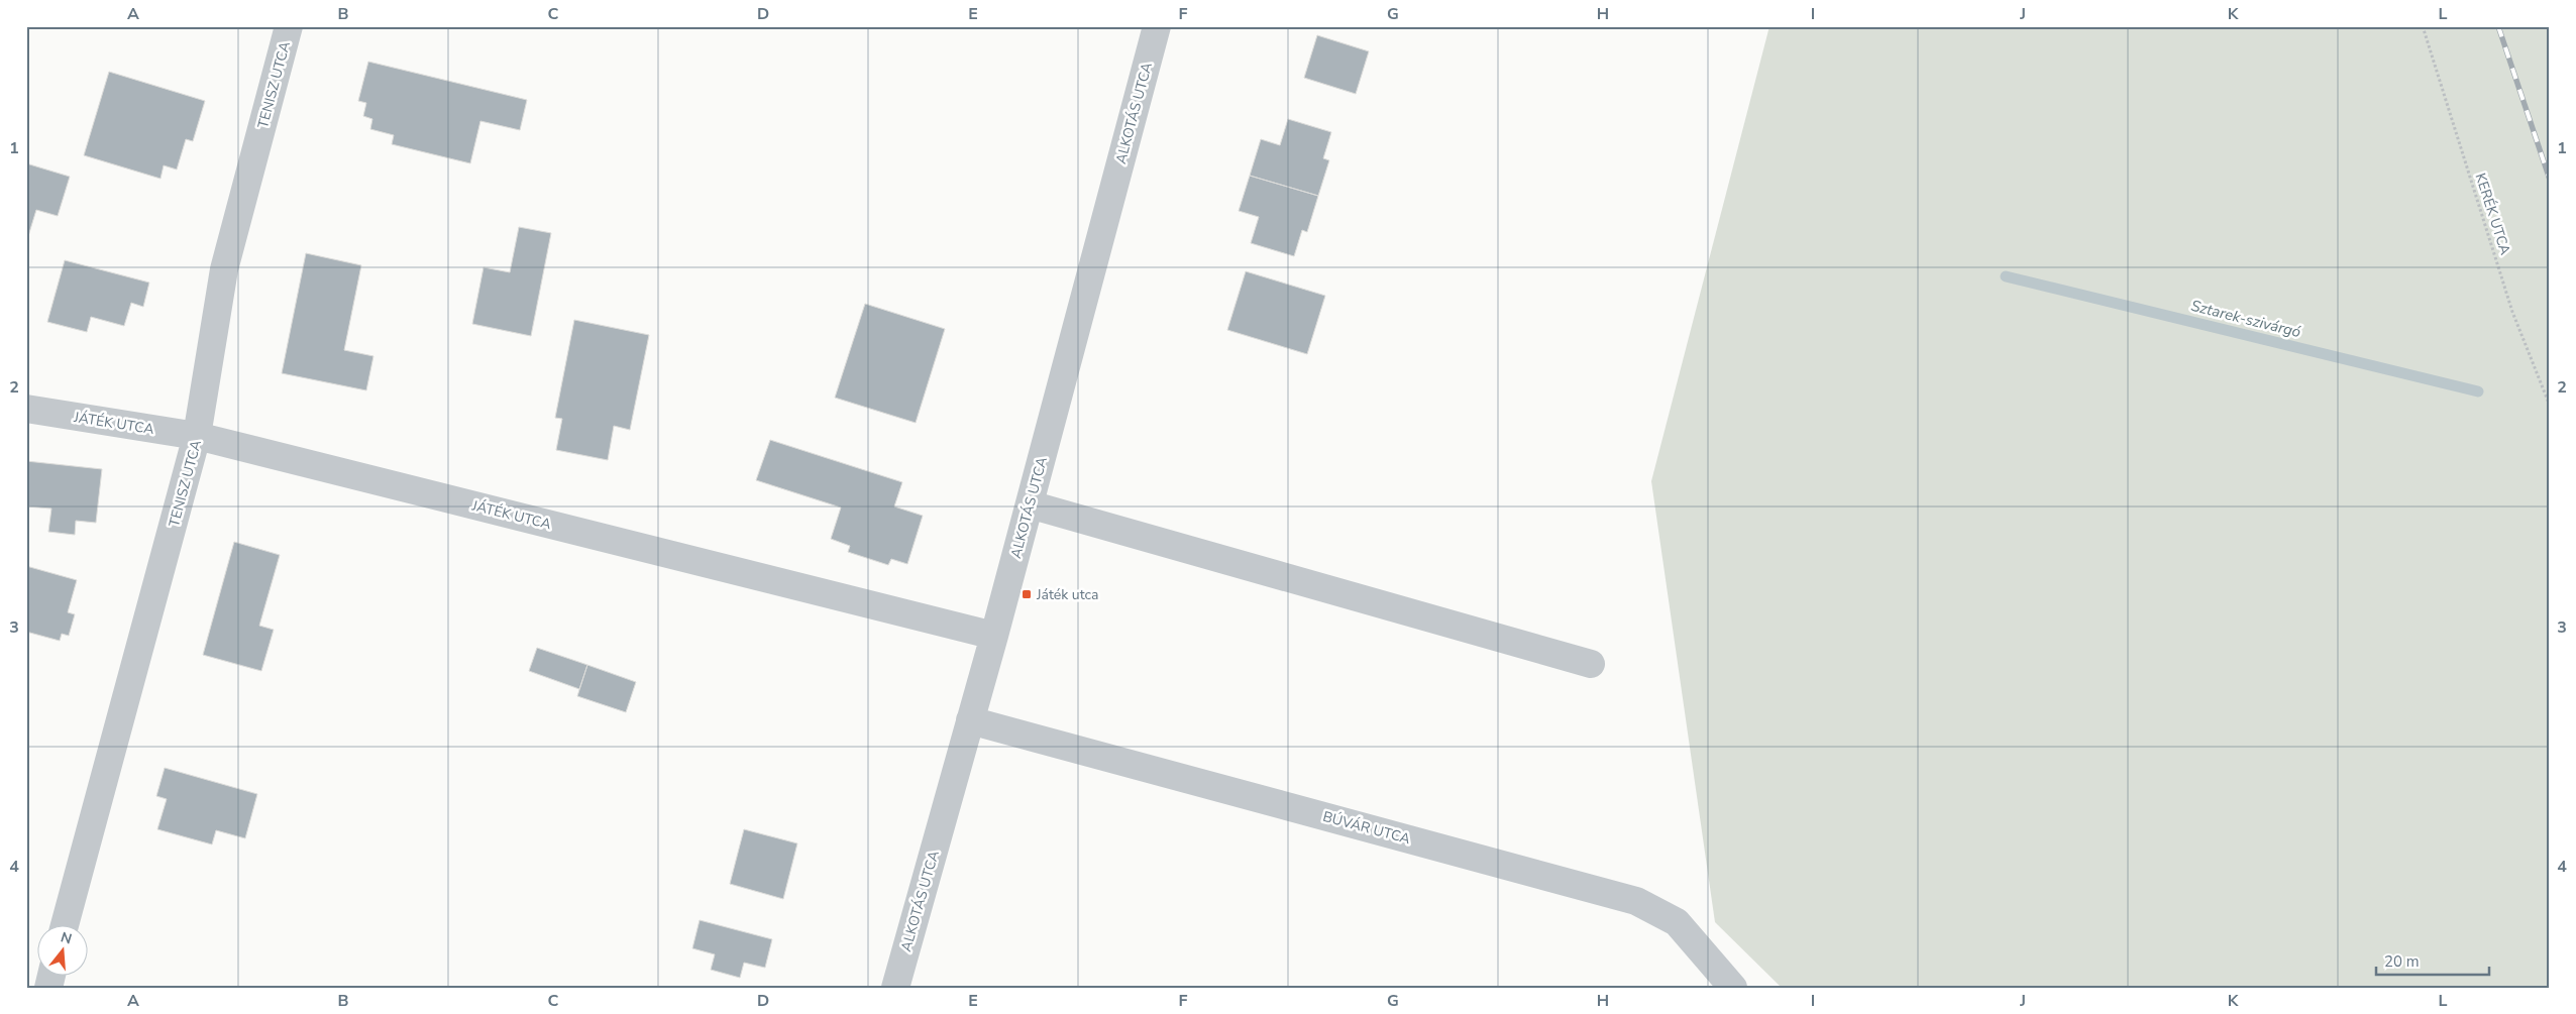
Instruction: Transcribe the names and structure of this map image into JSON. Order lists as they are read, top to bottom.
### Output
{
  "streets": {
    "street": [
      "TENISZ UTCA",
      "ALKOTÁS UTCA",
      "JÁTÉK UTCA",
      "BÚVÁR UTCA"
    ],
    "path": ["KERÉK UTCA"]
  },
  "crossings": [
    ["TENISZ UTCA", "JÁTÉK UTCA"],
    ["ALKOTÁS UTCA", "JÁTÉK UTCA"],
    ["ALKOTÁS UTCA", "BÚVÁR UTCA"]
  ],
  "water": ["Sztarek-szivárgó"],
  "places": {
    "transit": ["Játék utca"]
  },
  "scale_bar": "20 m",
  "north": "top",
  "grid": {
    "columns": [
      "A",
      "B",
      "C",
      "D",
      "E",
      "F",
      "G",
      "H",
      "I",
      "J",
      "K",
      "L"
    ],
    "rows": [
      "1",
      "2",
      "3",
      "4"
    ]
  }
}
